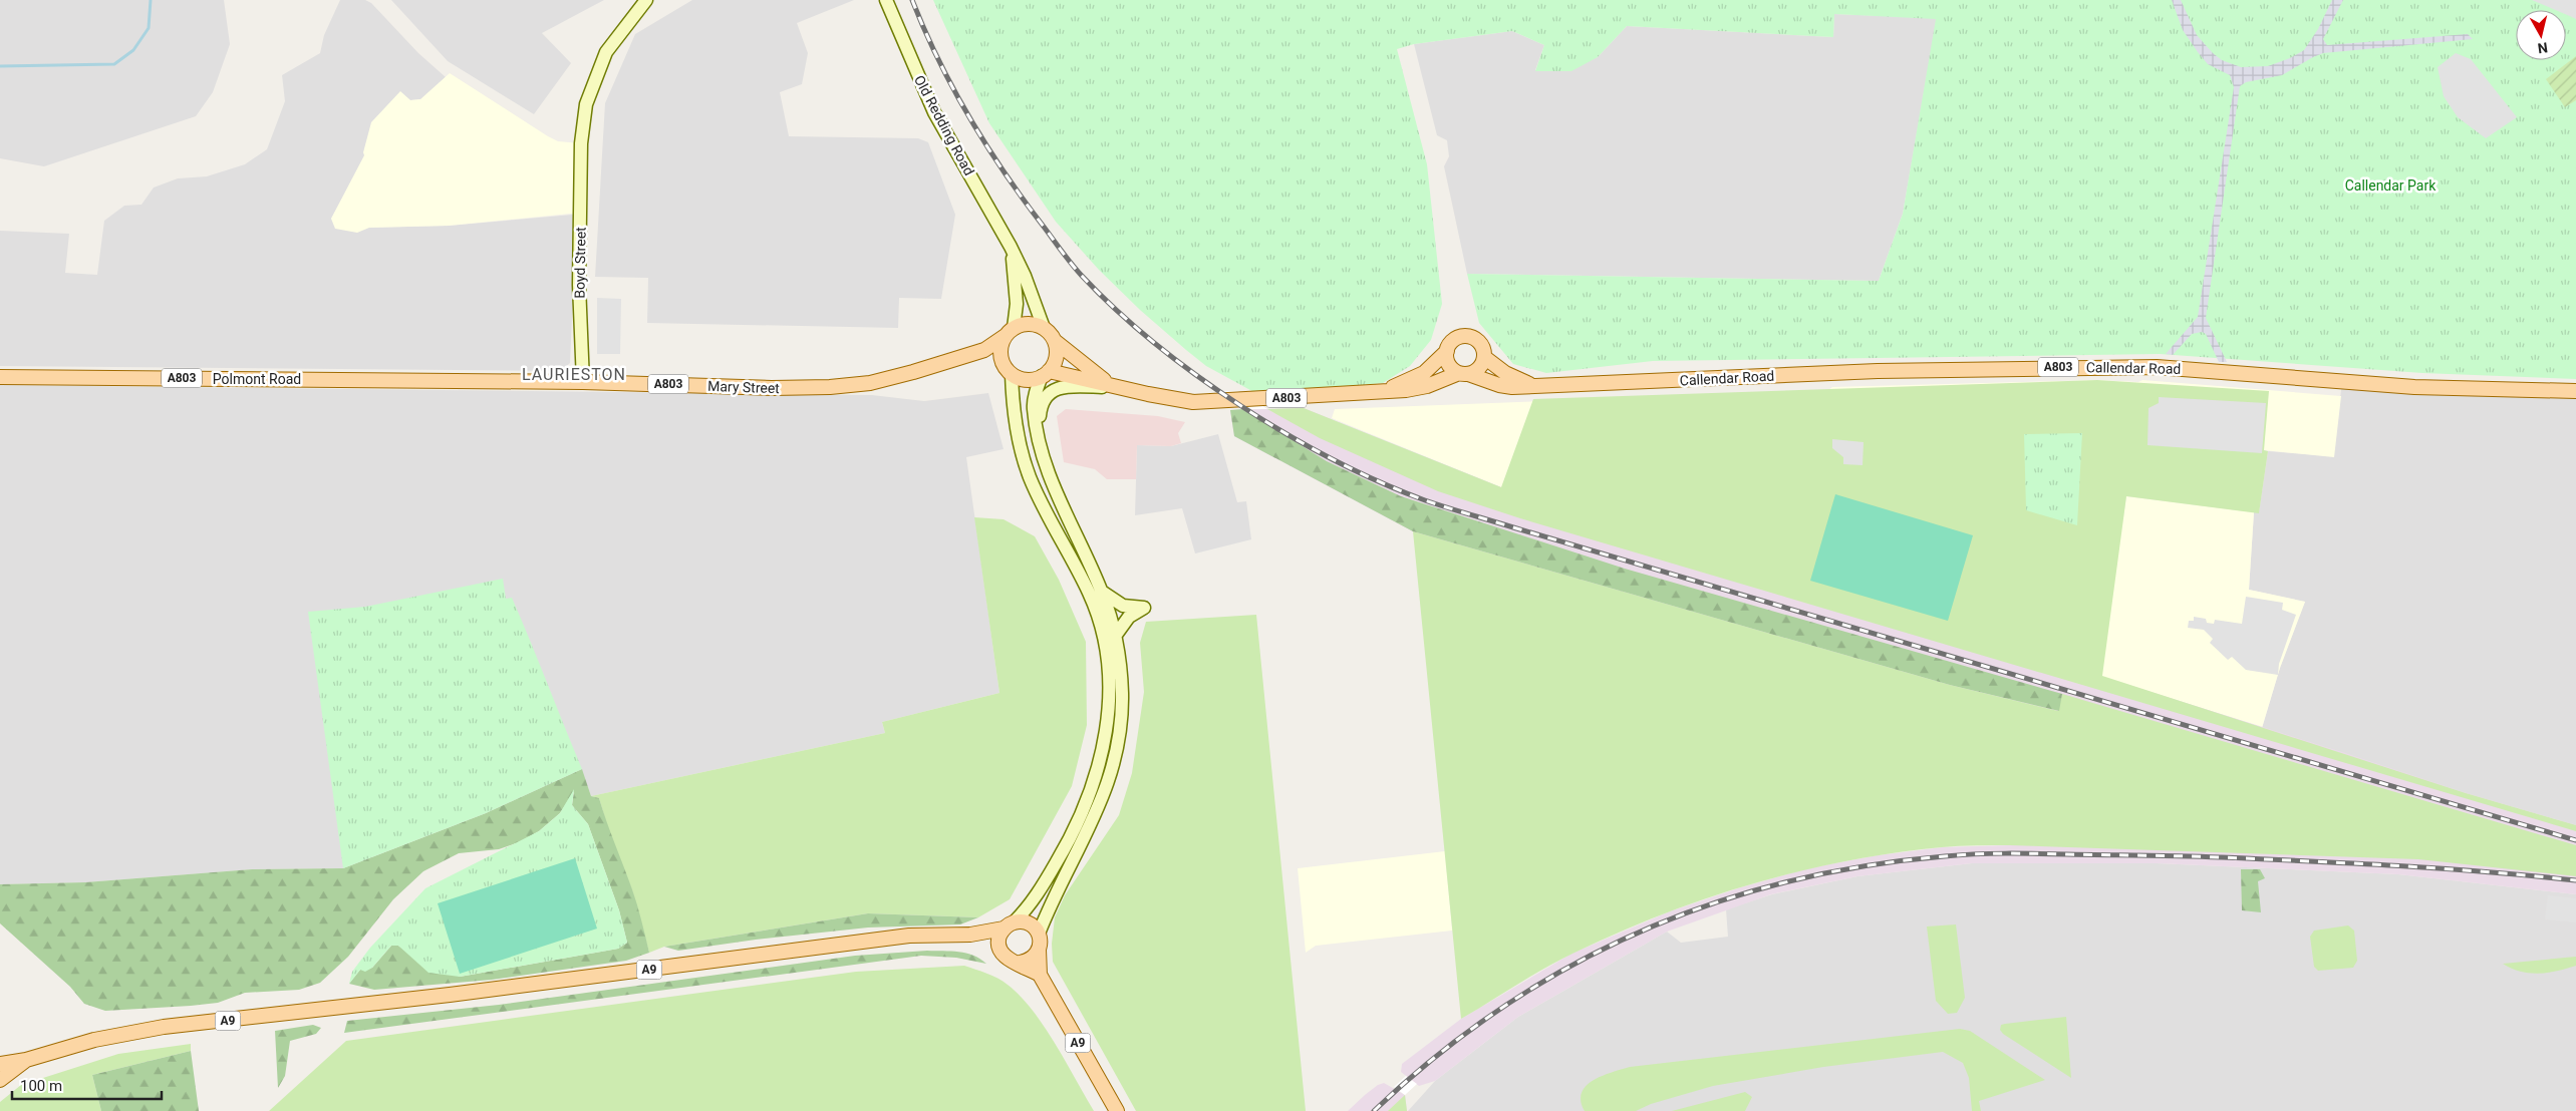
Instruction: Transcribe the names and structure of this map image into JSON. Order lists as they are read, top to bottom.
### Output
{
  "streets": {
    "main road": [
      "Old Redding Road",
      "Boyd Street",
      "A803",
      "Callendar Road",
      "Polmont Road",
      "Mary Street",
      "A9"
    ]
  },
  "crossings": [
    ["Old Redding Road", "A803"],
    ["Old Redding Road", "Mary Street"],
    ["Boyd Street", "Mary Street"],
    ["A803", "Callendar Road"],
    ["A803", "Mary Street"],
    ["Polmont Road", "Mary Street"]
  ],
  "districts": ["LAURIESTON"],
  "parks": ["Callendar Park"],
  "scale_bar": "100 m",
  "north": "bottom"
}
